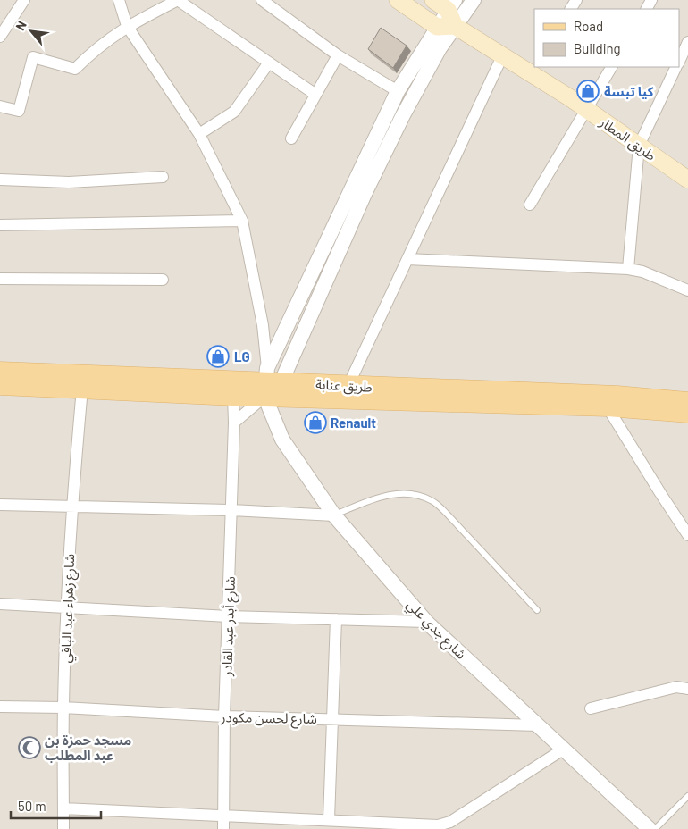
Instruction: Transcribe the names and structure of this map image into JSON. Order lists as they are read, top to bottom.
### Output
{
  "streets": {
    "main road": ["طريق المطار", "طريق عنابة"],
    "street": [
      "شارع زهراء عبد الباقي",
      "شارع أبدر عبد القادر",
      "شارع جدي علي",
      "شارع لحسن مكودر"
    ]
  },
  "crossings": [
    ["طريق عنابة", "شارع زهراء عبد الباقي"],
    ["طريق عنابة", "شارع أبدر عبد القادر"],
    ["طريق عنابة", "شارع جدي علي"],
    ["شارع زهراء عبد الباقي", "شارع لحسن مكودر"],
    ["شارع أبدر عبد القادر", "شارع لحسن مكودر"],
    ["شارع جدي علي", "شارع لحسن مكودر"]
  ],
  "places": {
    "shop": ["كيا تبسة", "LG", "Renault"],
    "mosque": ["مسجد حمزة بن عبد المطلب"]
  },
  "legend": ["Road", "Building"],
  "scale_bar": "50 m",
  "north": "top left"
}
